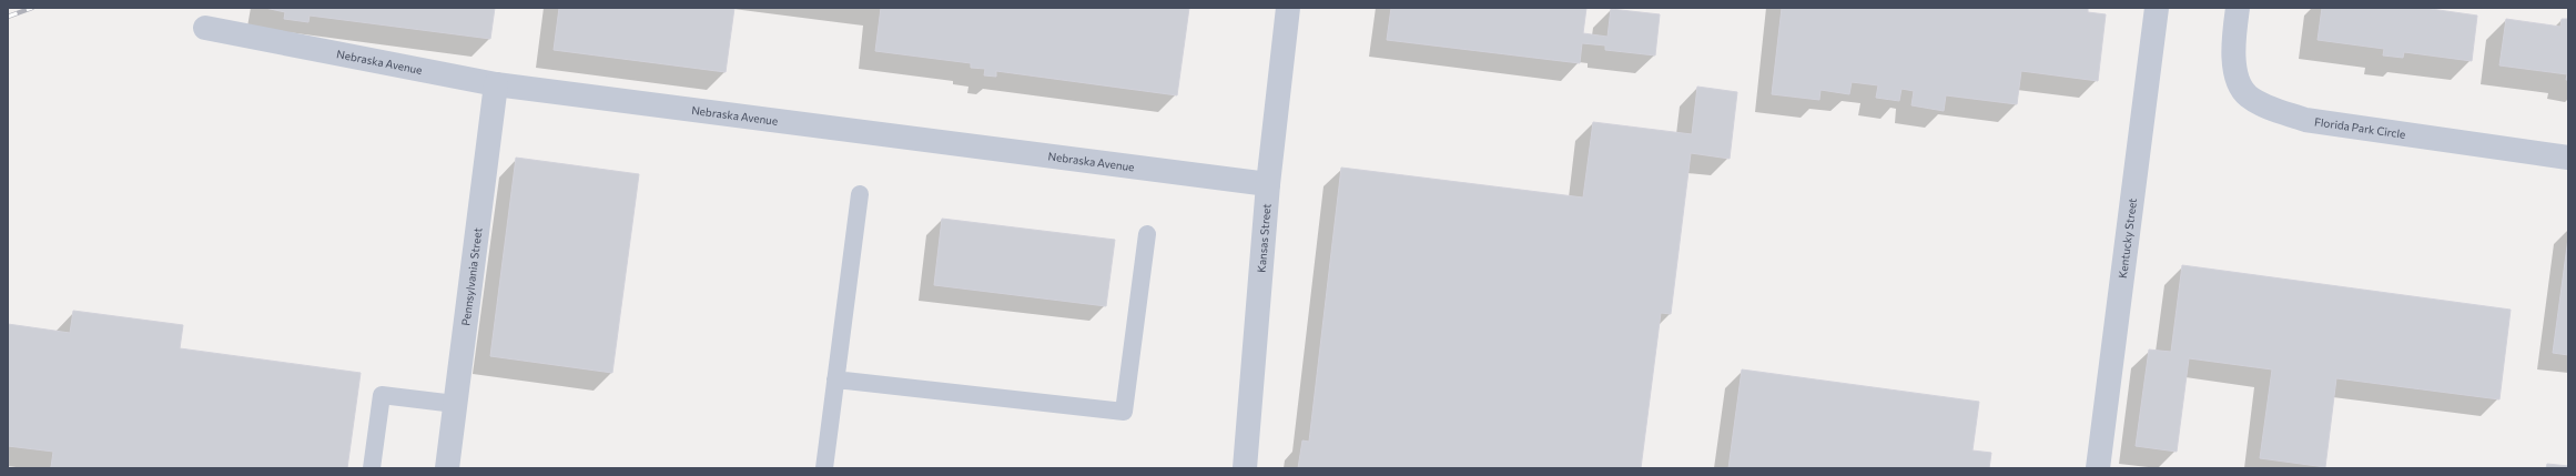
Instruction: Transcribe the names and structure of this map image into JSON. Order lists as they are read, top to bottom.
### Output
{
  "streets": {
    "street": [
      "Nebraska Avenue",
      "Florida Park Circle",
      "Kansas Street",
      "Kentucky Street",
      "Pennsylvania Street"
    ]
  },
  "crossings": [
    ["Nebraska Avenue", "Kansas Street"],
    ["Nebraska Avenue", "Pennsylvania Street"]
  ]
}
